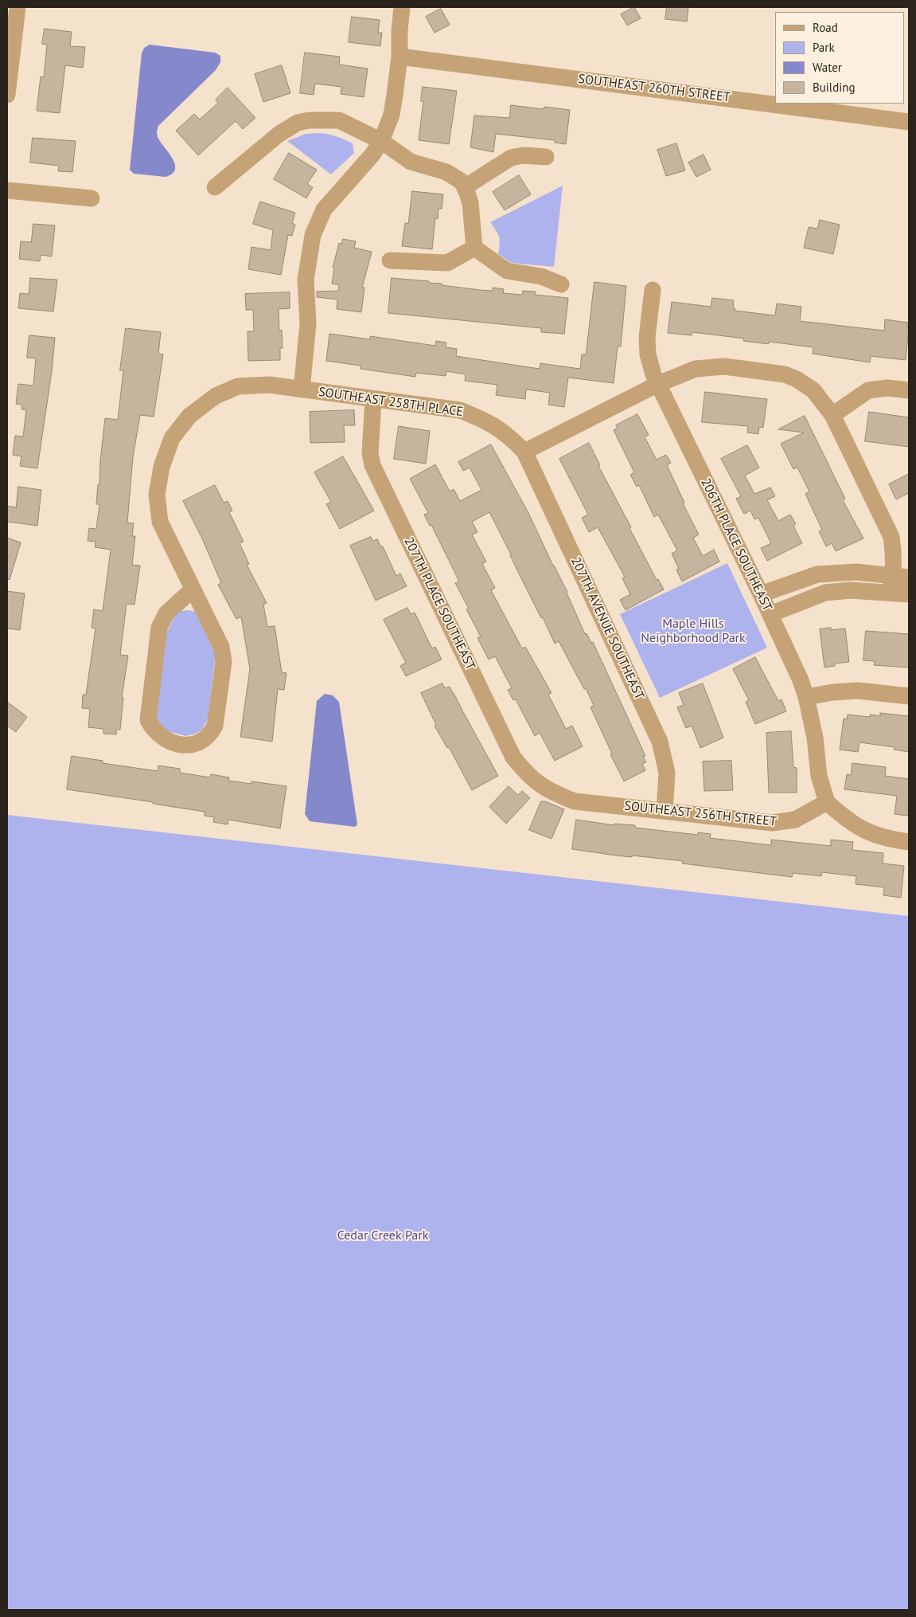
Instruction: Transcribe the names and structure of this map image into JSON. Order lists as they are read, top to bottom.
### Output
{
  "streets": {
    "street": [
      "SOUTHEAST 260TH STREET",
      "SOUTHEAST 258TH PLACE",
      "206TH PLACE SOUTHEAST",
      "207TH PLACE SOUTHEAST",
      "207TH AVENUE SOUTHEAST",
      "SOUTHEAST 256TH STREET"
    ]
  },
  "crossings": [
    ["SOUTHEAST 258TH PLACE", "207TH PLACE SOUTHEAST"],
    ["SOUTHEAST 258TH PLACE", "207TH AVENUE SOUTHEAST"],
    ["206TH PLACE SOUTHEAST", "SOUTHEAST 256TH STREET"],
    ["207TH PLACE SOUTHEAST", "SOUTHEAST 256TH STREET"],
    ["207TH AVENUE SOUTHEAST", "SOUTHEAST 256TH STREET"]
  ],
  "parks": ["Maple Hills Neighborhood Park", "Cedar Creek Park"],
  "legend": [
    "Road",
    "Park",
    "Water",
    "Building"
  ]
}
